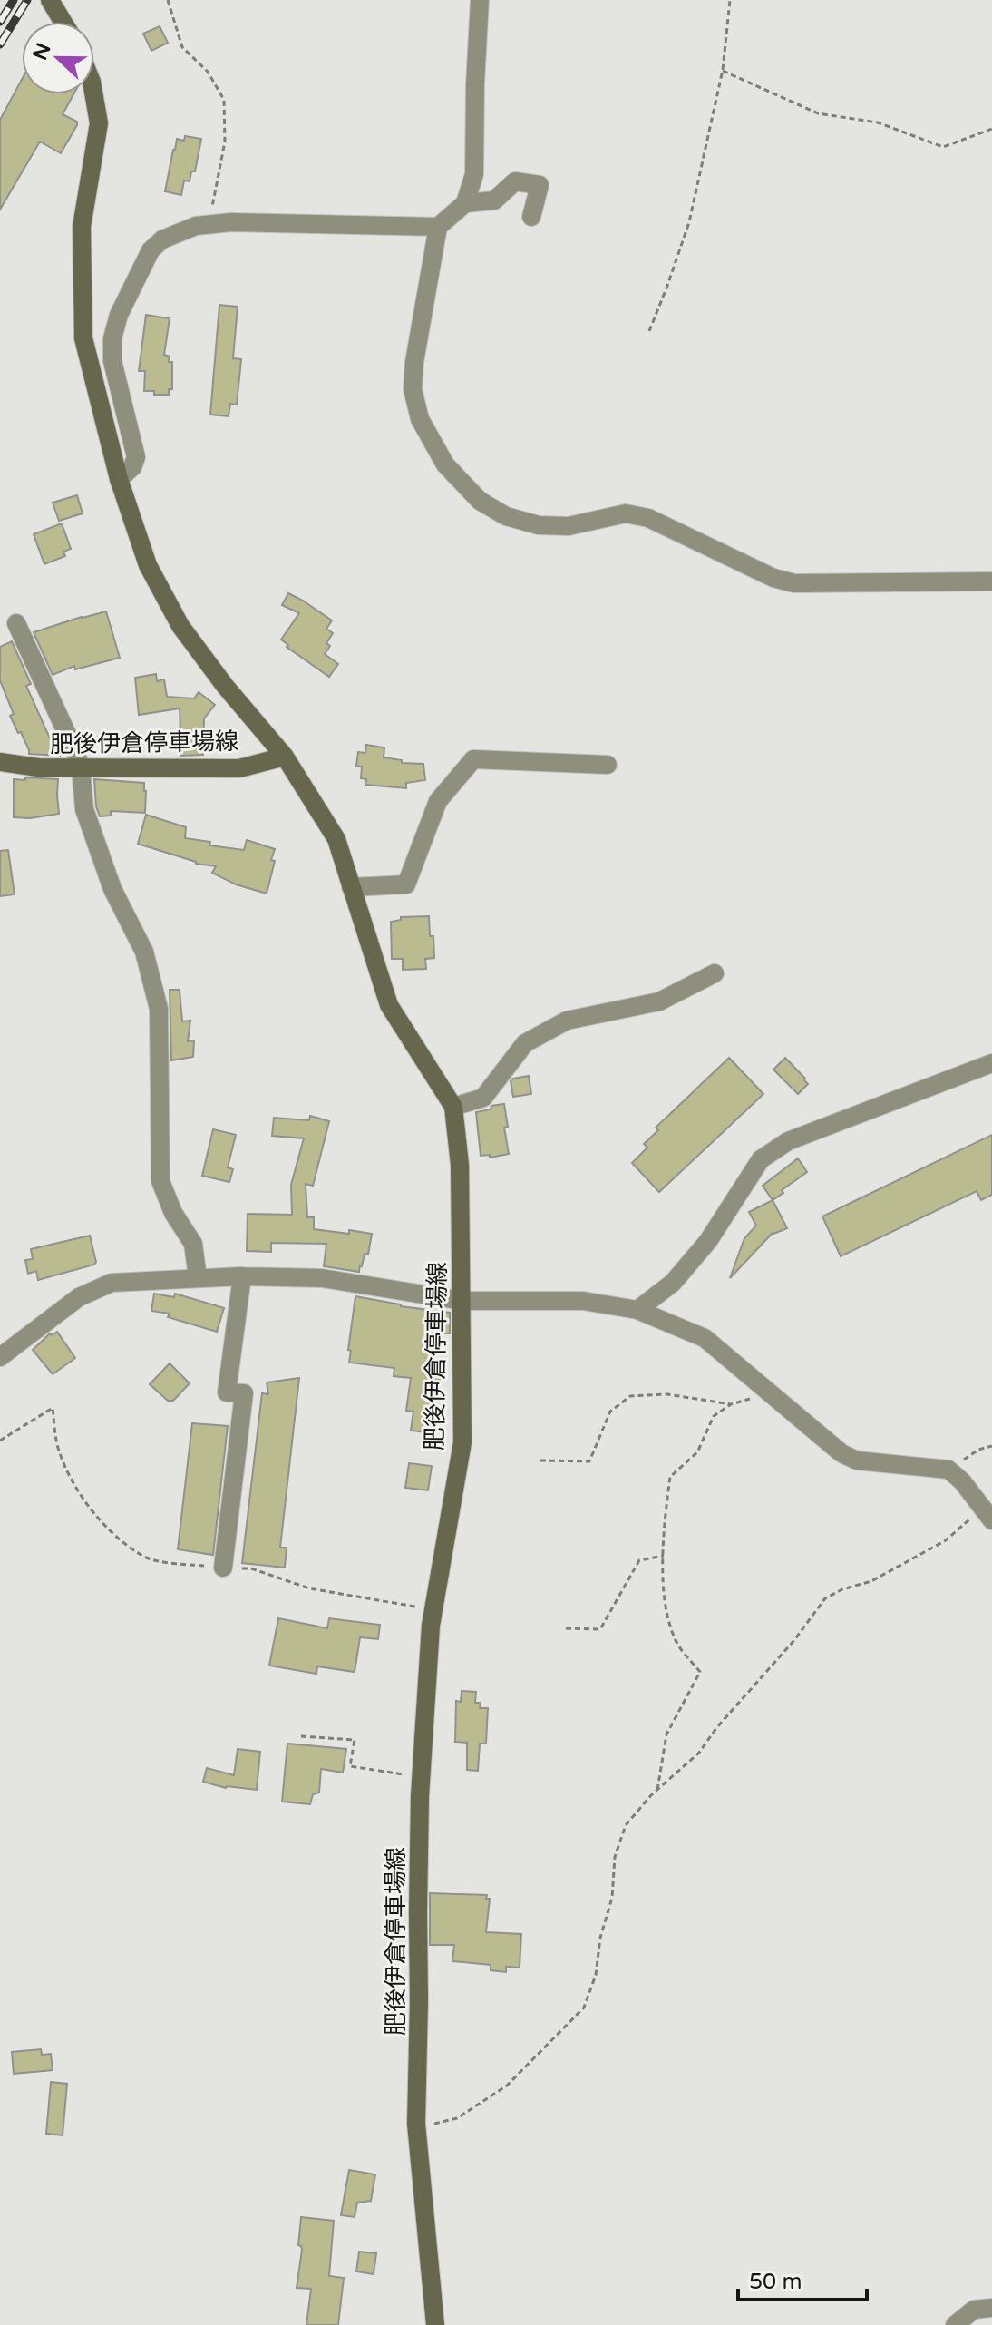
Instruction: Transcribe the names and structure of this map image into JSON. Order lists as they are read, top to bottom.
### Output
{
  "streets": {
    "main road": ["肥後伊倉停車場線"]
  },
  "scale_bar": "50 m",
  "north": "left"
}
